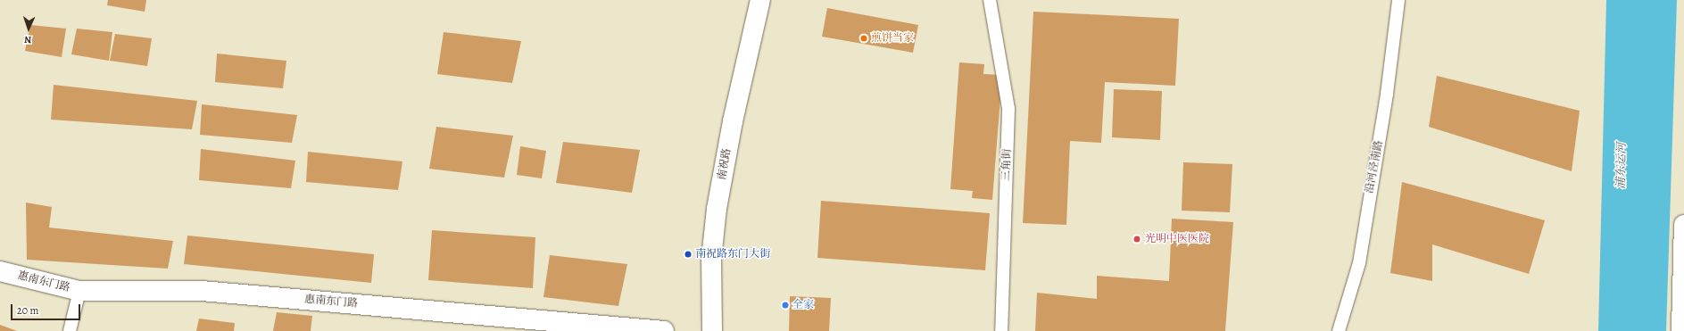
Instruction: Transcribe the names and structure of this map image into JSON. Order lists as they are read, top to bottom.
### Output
{
  "streets": {
    "street": ["南祝路", "惠南东门路"],
    "lane": ["三角街", "沿河泾南路"]
  },
  "water": ["浦东运河"],
  "places": [
    "煎饼当家",
    "光明中医医院",
    "南祝路东门大街",
    "全家"
  ],
  "scale_bar": "20 m",
  "north": "bottom"
}
